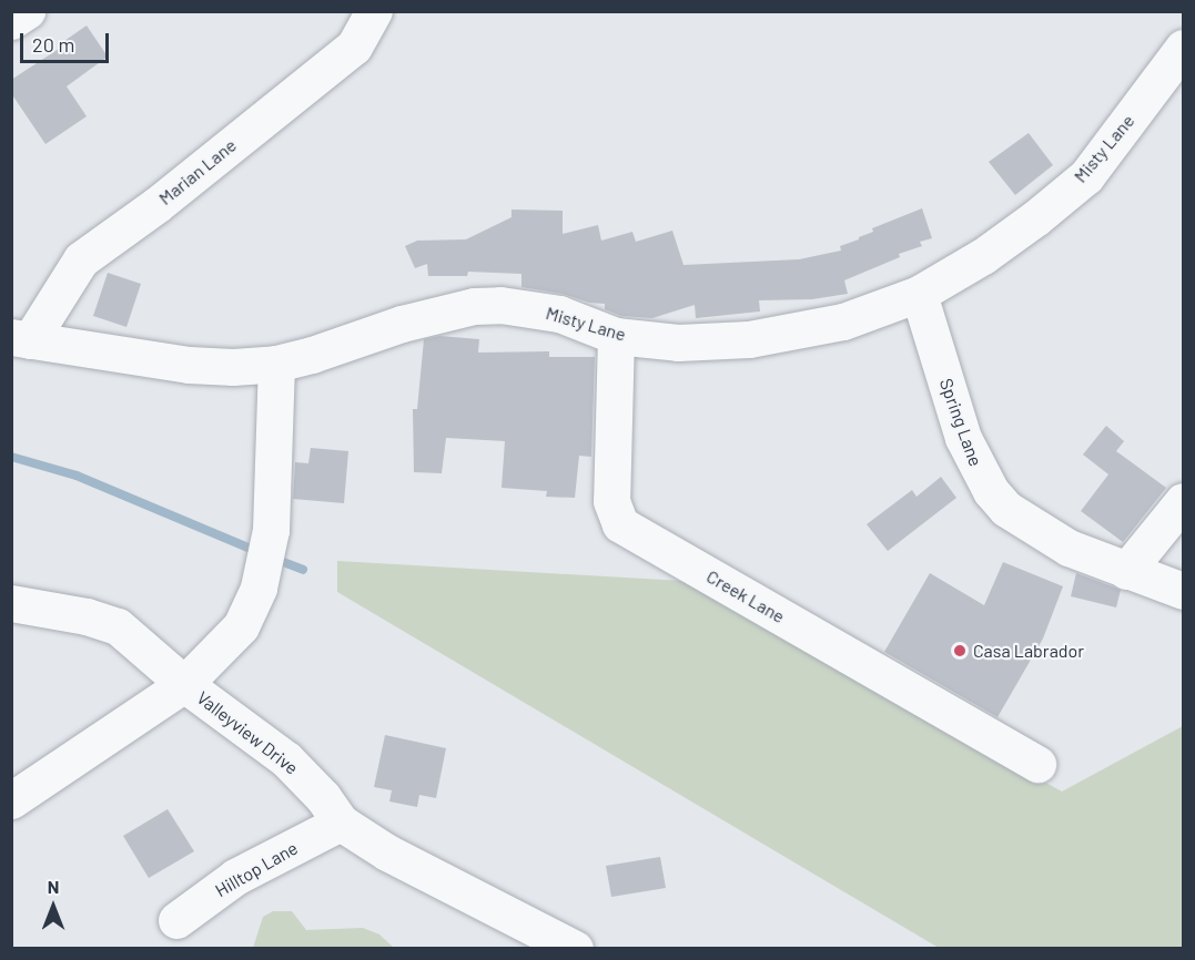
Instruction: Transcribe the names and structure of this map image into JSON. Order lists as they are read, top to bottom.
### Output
{
  "streets": {
    "street": [
      "Misty Lane",
      "Marian Lane",
      "Spring Lane",
      "Creek Lane",
      "Valleyview Drive",
      "Hilltop Lane"
    ]
  },
  "crossings": [
    ["Misty Lane", "Marian Lane"],
    ["Misty Lane", "Spring Lane"],
    ["Misty Lane", "Creek Lane"],
    ["Valleyview Drive", "Hilltop Lane"]
  ],
  "places": ["Casa Labrador"],
  "scale_bar": "20 m",
  "north": "top"
}
